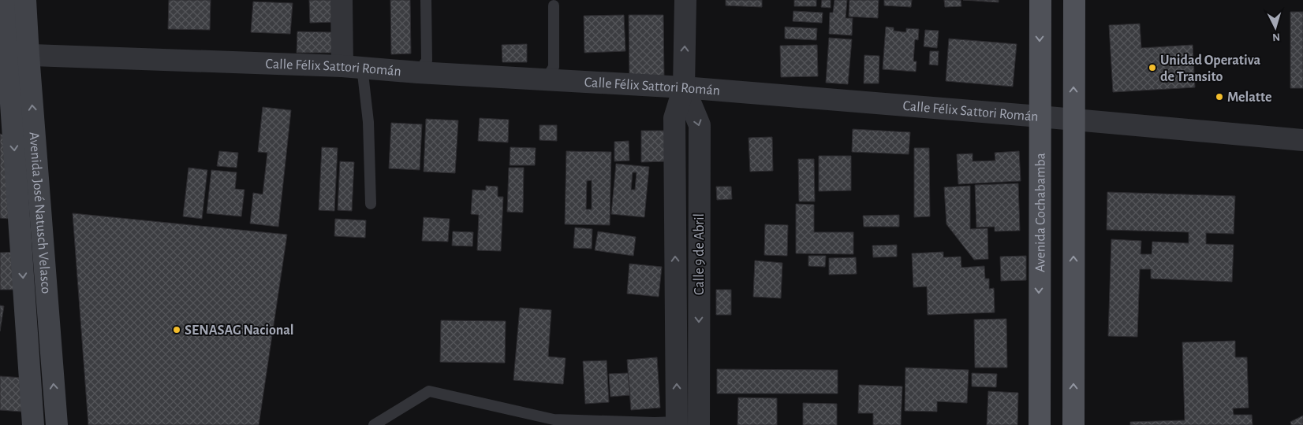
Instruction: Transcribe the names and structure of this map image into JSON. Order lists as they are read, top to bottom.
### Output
{
  "streets": {
    "main road": ["Avenida José Natusch Velasco", "Avenida Cochabamba"],
    "street": ["Calle Félix Sattori Román", "Calle 9 de Abril"]
  },
  "crossings": [
    ["Calle Félix Sattori Román", "Avenida José Natusch Velasco"],
    ["Calle Félix Sattori Román", "Avenida Cochabamba"],
    ["Calle Félix Sattori Román", "Calle 9 de Abril"]
  ],
  "places": ["Unidad Operativa de Transito", "Melatte", "SENASAG Nacional"],
  "north": "bottom"
}
